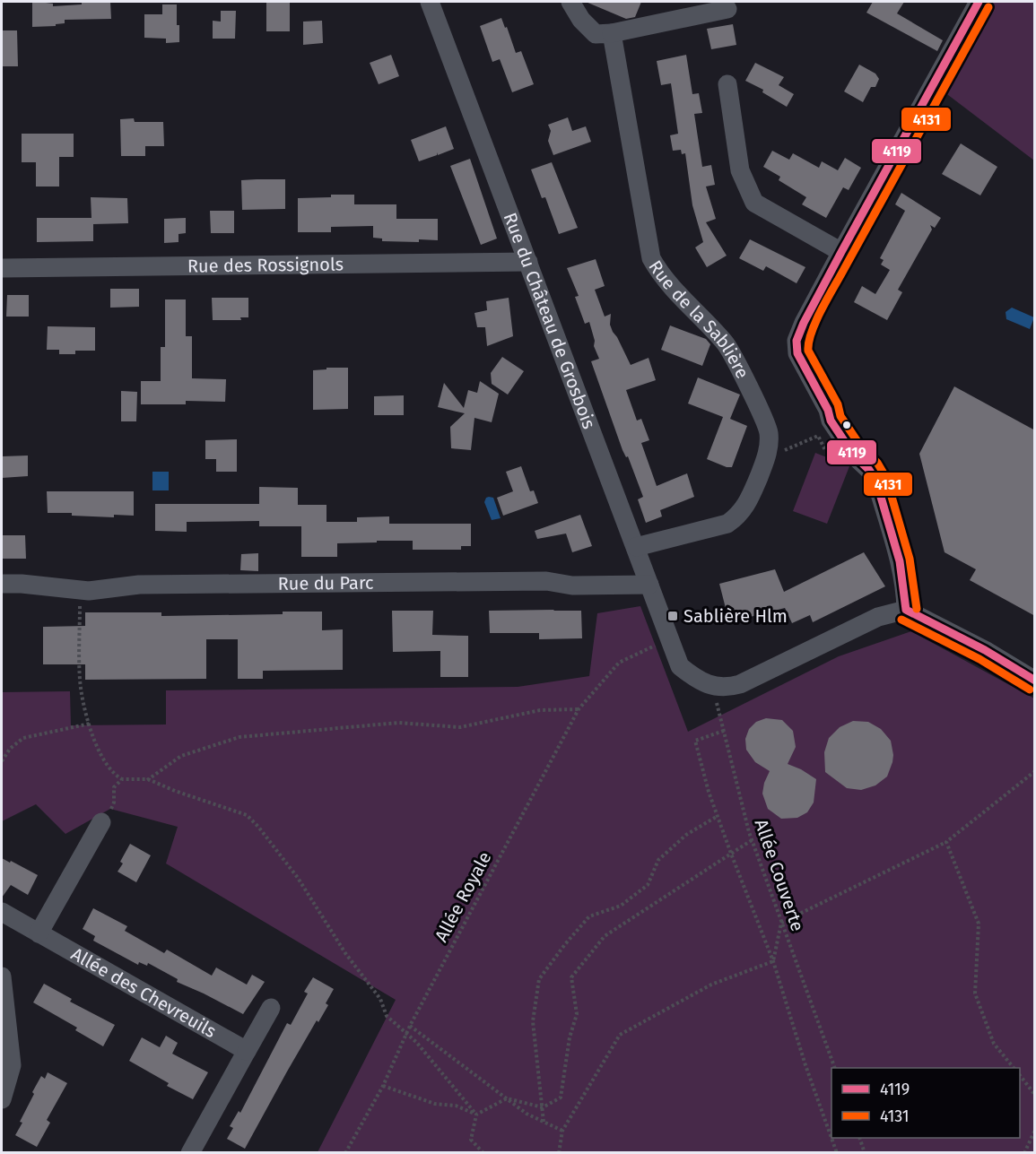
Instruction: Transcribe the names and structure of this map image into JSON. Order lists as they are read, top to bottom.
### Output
{
  "streets": {
    "street": [
      "Rue des Rossignols",
      "Rue du Château de Grosbois",
      "Rue de la Sablière",
      "Rue du Parc",
      "Allée des Chevreuils"
    ],
    "path": ["Allée Couverte", "Allée Royale"]
  },
  "crossings": [
    ["Rue des Rossignols", "Rue du Château de Grosbois"],
    ["Rue du Château de Grosbois", "Rue de la Sablière"],
    ["Rue du Château de Grosbois", "Rue du Parc"],
    ["Rue du Château de Grosbois", "Allée Couverte"],
    ["Rue du Château de Grosbois", "Allée Royale"]
  ],
  "places": {
    "transit": ["Sablière Hlm"]
  },
  "lines": ["transit line 4119", "transit line 4131"],
  "legend": ["4119", "4131"]
}
